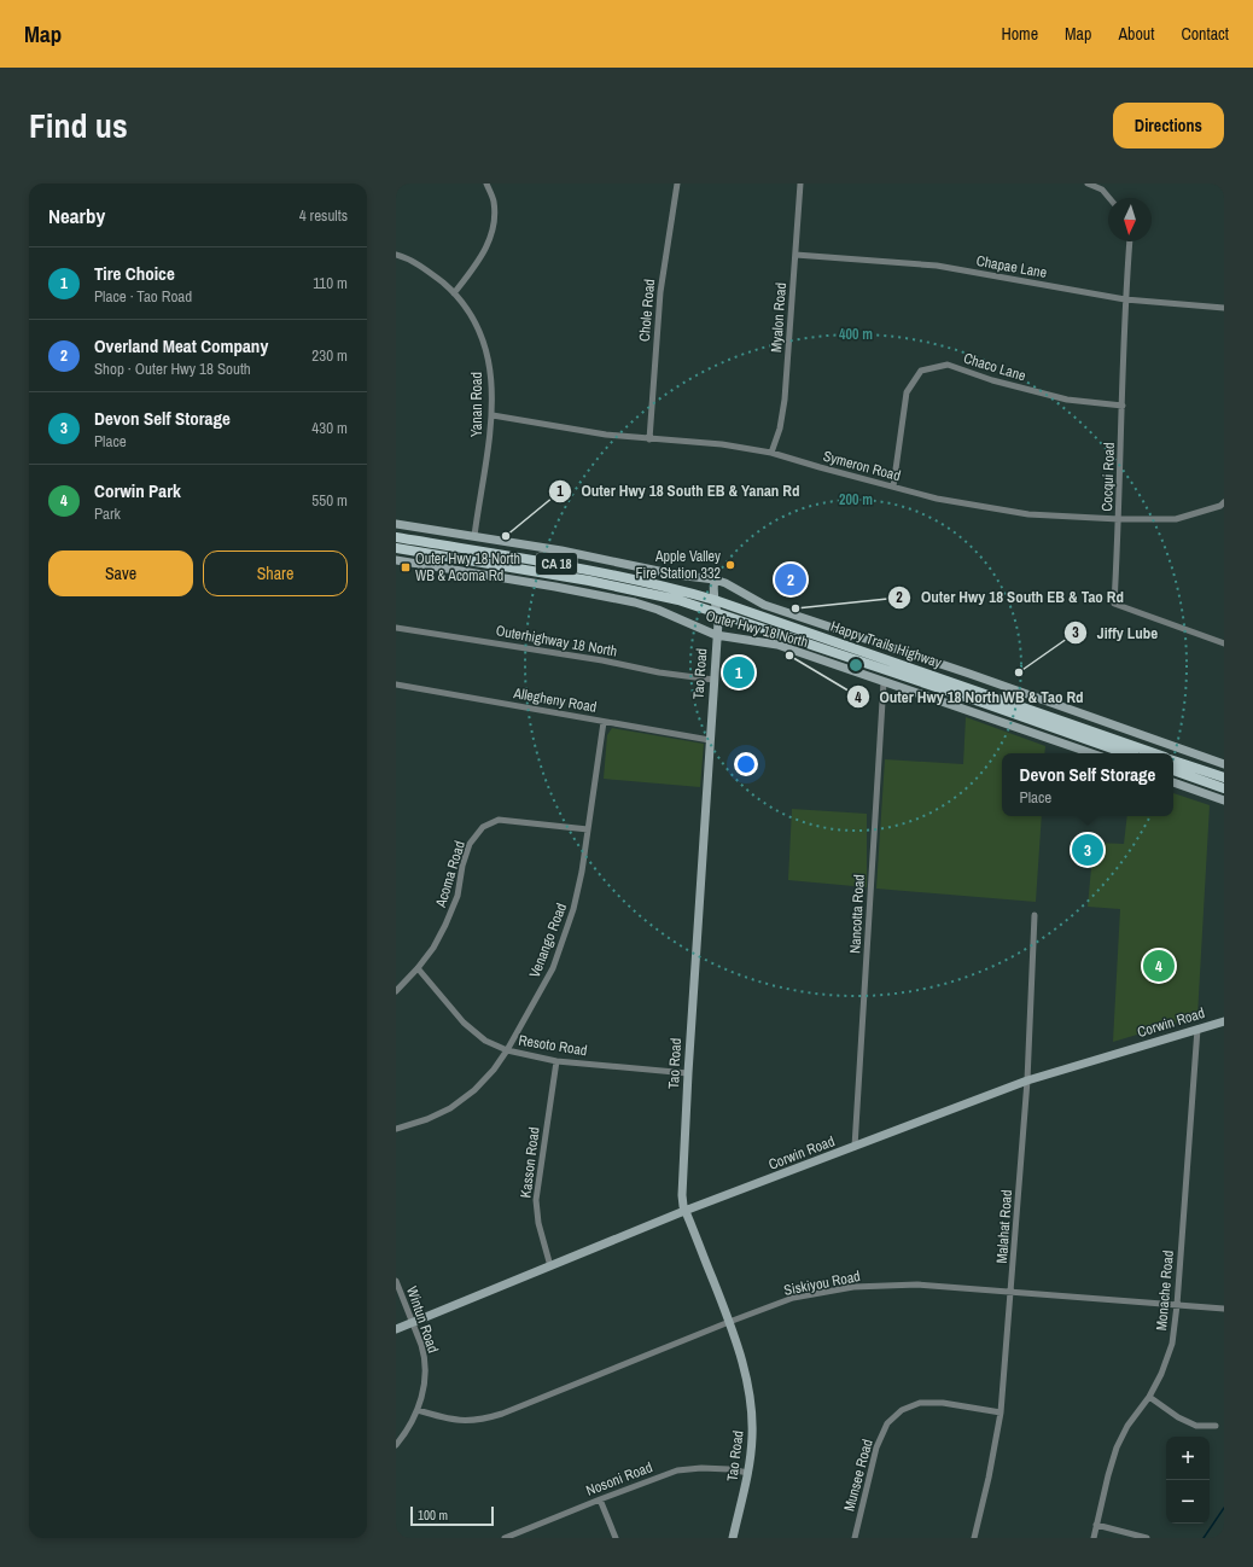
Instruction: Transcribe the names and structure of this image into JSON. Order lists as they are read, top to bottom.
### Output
{
  "streets": {
    "main road": ["CA 18", "Happy Trails Highway"],
    "street": [
      "Chapae Lane",
      "Chole Road",
      "Myalon Road",
      "Chaco Lane",
      "Yanan Road",
      "Symeron Road",
      "Cocqui Road",
      "Outer Hwy 18 North",
      "Outerhighway 18 North",
      "Tao Road",
      "Allegheny Road",
      "Acoma Road",
      "Nancotta Road",
      "Venango Road",
      "Corwin Road",
      "Resoto Road",
      "Kasson Road",
      "Malahat Road",
      "Siskiyou Road",
      "Monache Road",
      "Wintun Road",
      "Munsee Road",
      "Nosoni Road"
    ]
  },
  "crossings": [
    ["Chapae Lane", "Myalon Road"],
    ["Chapae Lane", "Cocqui Road"],
    ["Chole Road", "Symeron Road"],
    ["Myalon Road", "Symeron Road"],
    ["Chaco Lane", "Symeron Road"],
    ["Chaco Lane", "Cocqui Road"],
    ["Yanan Road", "Symeron Road"],
    ["Symeron Road", "Cocqui Road"],
    ["Outer Hwy 18 North", "Tao Road"],
    ["Outer Hwy 18 North", "Nancotta Road"],
    ["Outerhighway 18 North", "Tao Road"],
    ["Happy Trails Highway", "Tao Road"],
    ["Tao Road", "Allegheny Road"],
    ["Tao Road", "Corwin Road"],
    ["Tao Road", "Resoto Road"],
    ["Tao Road", "Siskiyou Road"],
    ["Tao Road", "Nosoni Road"],
    ["Allegheny Road", "Venango Road"],
    ["Acoma Road", "Venango Road"],
    ["Acoma Road", "Resoto Road"],
    ["Nancotta Road", "Corwin Road"],
    ["Venango Road", "Resoto Road"],
    ["Corwin Road", "Kasson Road"],
    ["Corwin Road", "Malahat Road"],
    ["Corwin Road", "Monache Road"],
    ["Corwin Road", "Wintun Road"],
    ["Resoto Road", "Kasson Road"],
    ["Malahat Road", "Siskiyou Road"],
    ["Malahat Road", "Munsee Road"],
    ["Siskiyou Road", "Monache Road"],
    ["Siskiyou Road", "Wintun Road"]
  ],
  "places": {
    "other": [
      "Outer Hwy 18 South EB & Yanan Rd",
      "Apple Valley Fire Station 332",
      "Outer Hwy 18 South EB & Tao Rd",
      "Outer Hwy 18 North WB & Tao Rd",
      "Jiffy Lube"
    ],
    "transit": ["Outer Hwy 18 North WB & Acoma Rd"]
  },
  "scale_bar": "100 m",
  "north": "bottom",
  "page": {
    "header": "Map",
    "nav": [
      "Home",
      "Map",
      "About",
      "Contact"
    ],
    "title": "Find us",
    "buttons": [
      "Directions",
      ["Save", "Share"]
    ],
    "heading": ["Nearby", "4 results"],
    "list": [
      {
        "mark": "1",
        "name": "Tire Choice",
        "note": "Place · Tao Road",
        "value": "110 m"
      },
      {
        "mark": "2",
        "name": "Overland Meat Company",
        "note": "Shop · Outer Hwy 18 South",
        "value": "230 m"
      },
      {
        "mark": "3",
        "name": "Devon Self Storage",
        "note": "Place",
        "value": "430 m"
      },
      {
        "mark": "4",
        "name": "Corwin Park",
        "note": "Park",
        "value": "550 m"
      }
    ],
    "pins": [
      "2",
      "1",
      "3",
      "4"
    ],
    "popup": ["Devon Self Storage", "Place"],
    "map_buttons": ["+", "−"],
    "scale": "100 m"
  },
  "rings": ["400 m", "200 m"]
}
